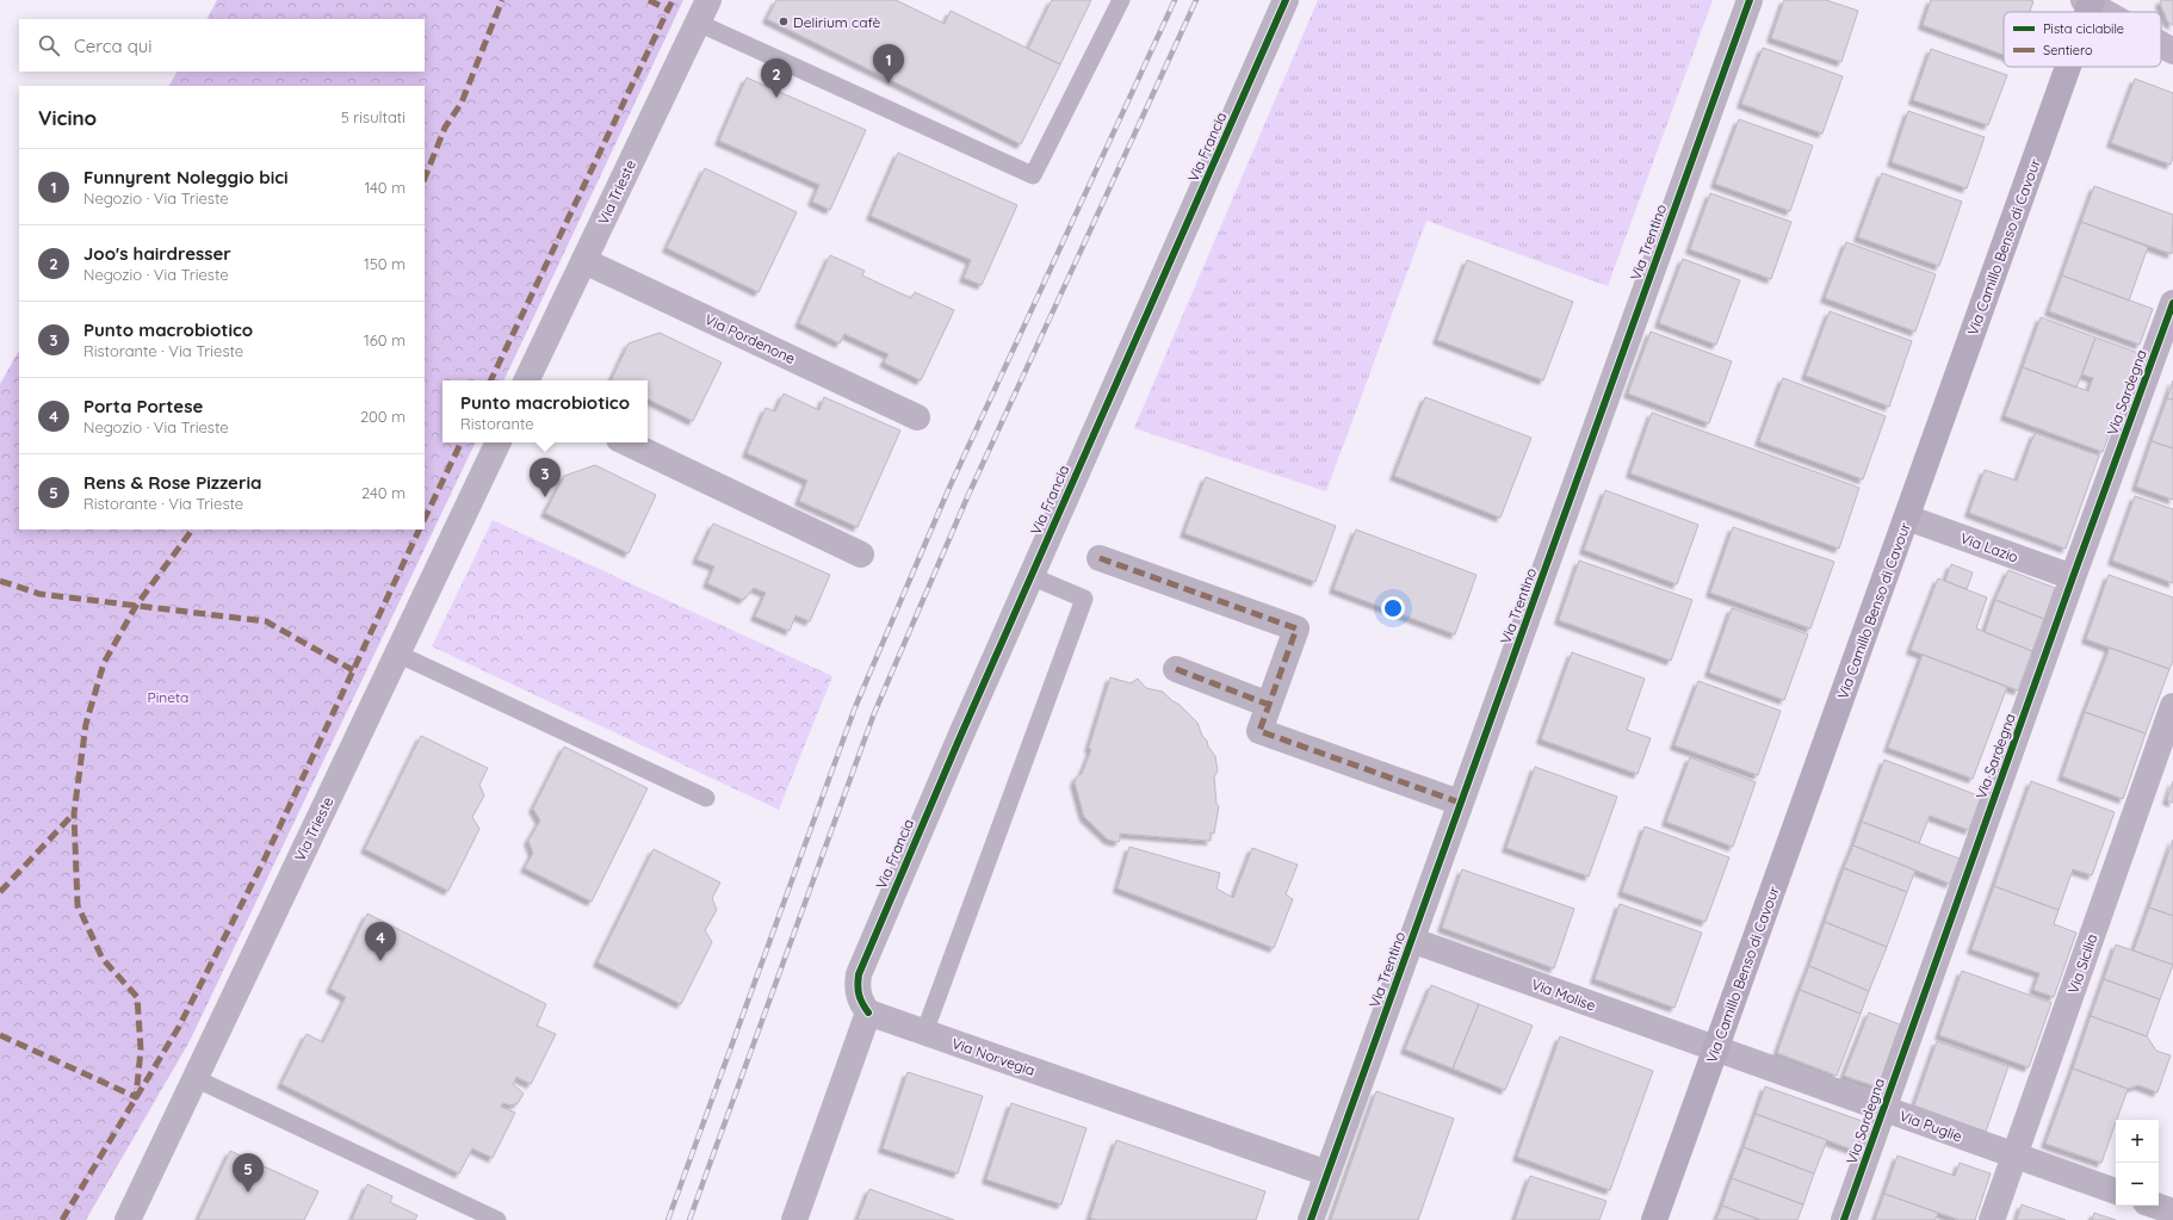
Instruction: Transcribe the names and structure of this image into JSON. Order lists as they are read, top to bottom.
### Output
{
  "streets": {
    "main road": ["Via Camillo Benso di Cavour"],
    "street": [
      "Via Francia",
      "Via Trieste",
      "Via Trentino",
      "Via Pordenone",
      "Via Sardegna",
      "Via Lazio",
      "Via Sicilia",
      "Via Molise",
      "Via Norvegia",
      "Via Puglie"
    ]
  },
  "crossings": [
    ["Via Francia", "Via Norvegia"],
    ["Via Trieste", "Via Pordenone"],
    ["Via Trentino", "Via Molise"],
    ["Via Trentino", "Via Norvegia"],
    ["Via Camillo Benso di Cavour", "Via Lazio"],
    ["Via Camillo Benso di Cavour", "Via Molise"],
    ["Via Camillo Benso di Cavour", "Via Puglie"],
    ["Via Sardegna", "Via Lazio"],
    ["Via Sardegna", "Via Puglie"],
    ["Via Sicilia", "Via Puglie"],
    ["Via Molise", "Via Puglie"]
  ],
  "parks": ["Pineta"],
  "places": ["Delirium cafè"],
  "legend": ["Pista ciclabile", "Sentiero"],
  "page": {
    "search": "Cerca qui",
    "pins": [
      "1",
      "2",
      "3",
      "4",
      "5"
    ],
    "heading": ["Vicino", "5 risultati"],
    "list": [
      {
        "mark": "1",
        "name": "Funnyrent Noleggio bici",
        "note": "Negozio · Via Trieste",
        "value": "140 m"
      },
      {
        "mark": "2",
        "name": "Joo's hairdresser",
        "note": "Negozio · Via Trieste",
        "value": "150 m"
      },
      {
        "mark": "3",
        "name": "Punto macrobiotico",
        "note": "Ristorante · Via Trieste",
        "value": "160 m"
      },
      {
        "mark": "4",
        "name": "Porta Portese",
        "note": "Negozio · Via Trieste",
        "value": "200 m"
      },
      {
        "mark": "5",
        "name": "Rens & Rose Pizzeria",
        "note": "Ristorante · Via Trieste",
        "value": "240 m"
      }
    ],
    "popup": ["Punto macrobiotico", "Ristorante"],
    "map_buttons": ["+", "−"]
  }
}
